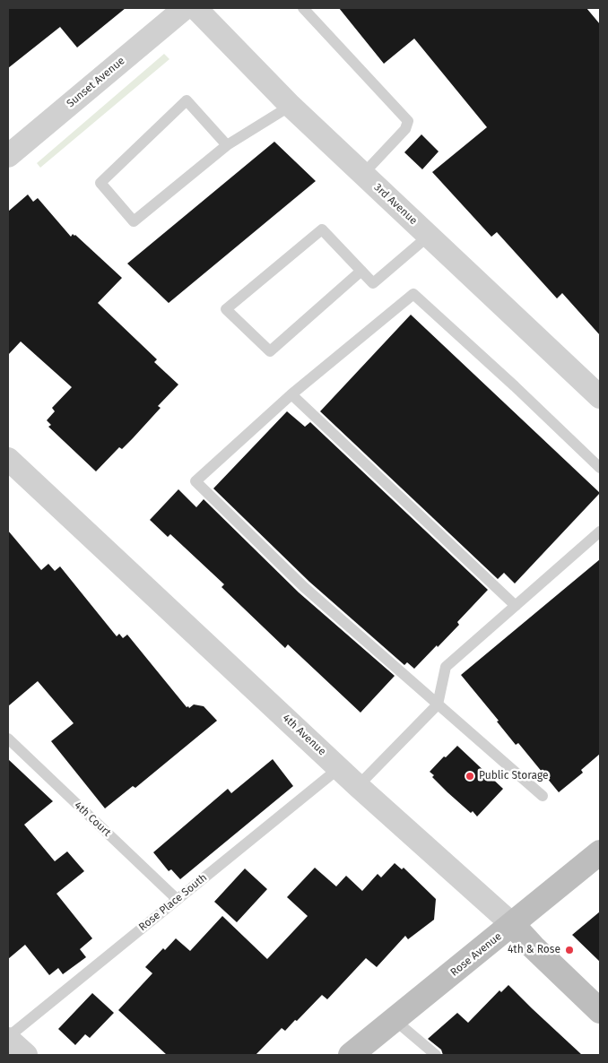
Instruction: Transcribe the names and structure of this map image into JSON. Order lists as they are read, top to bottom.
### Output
{
  "streets": {
    "street": [
      "Sunset Avenue",
      "3rd Avenue",
      "4th Avenue",
      "Rose Avenue"
    ],
    "lane": ["4th Court", "Rose Place South"]
  },
  "crossings": [
    ["4th Avenue", "Rose Place South"],
    ["4th Avenue", "Rose Avenue"],
    ["4th Court", "Rose Place South"]
  ],
  "places": ["Public Storage", "4th & Rose"]
}
